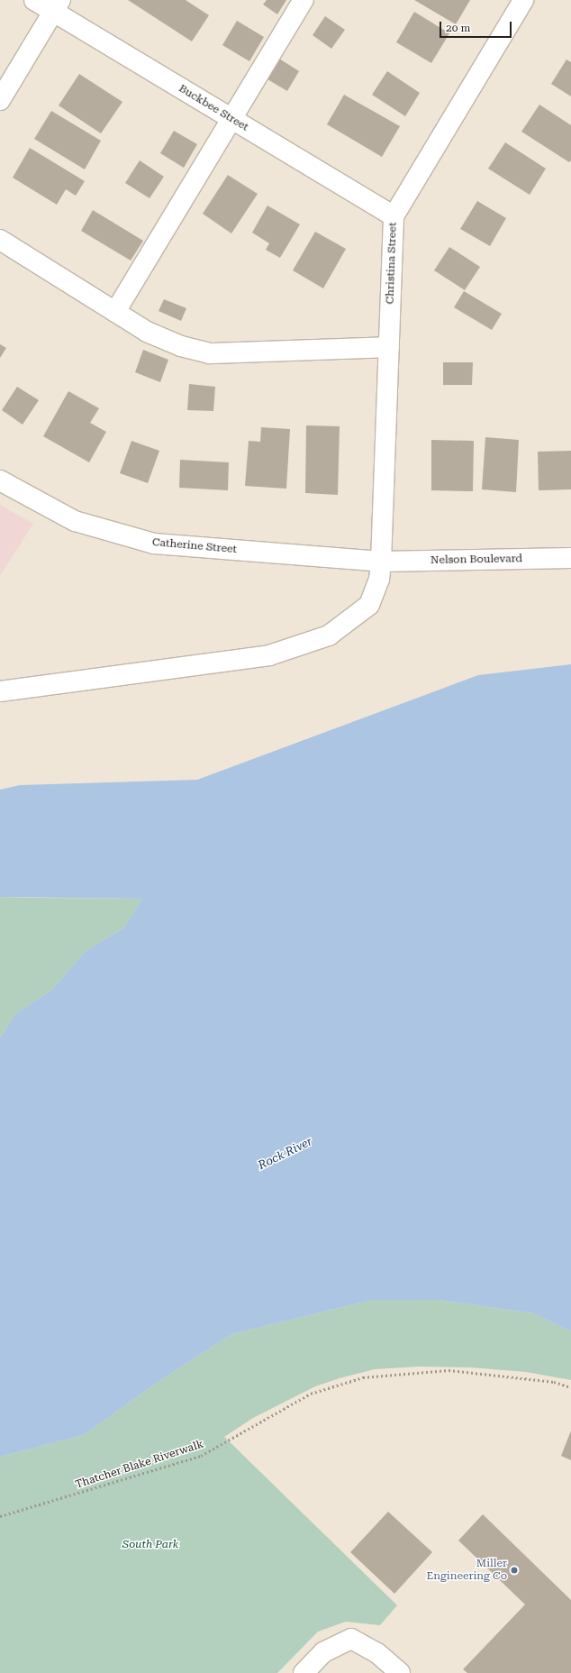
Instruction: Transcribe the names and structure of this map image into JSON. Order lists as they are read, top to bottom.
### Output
{
  "streets": {
    "street": [
      "Buckbee Street",
      "Christina Street",
      "Catherine Street",
      "Nelson Boulevard"
    ],
    "path": ["Thatcher Blake Riverwalk"]
  },
  "crossings": [
    ["Buckbee Street", "Christina Street"],
    ["Christina Street", "Catherine Street"],
    ["Christina Street", "Nelson Boulevard"],
    ["Catherine Street", "Nelson Boulevard"]
  ],
  "water": ["Rock River"],
  "parks": ["South Park"],
  "places": ["Miller Engineering Co"],
  "scale_bar": "20 m"
}
